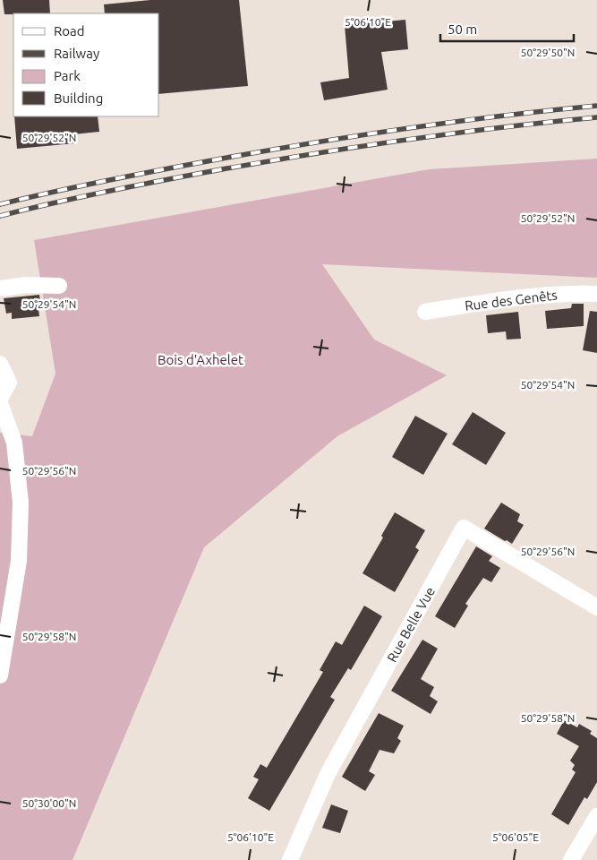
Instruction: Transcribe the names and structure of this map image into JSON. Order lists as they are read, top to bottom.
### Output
{
  "streets": {
    "street": ["Rue des Genêts", "Rue Belle Vue"]
  },
  "parks": ["Bois d'Axhelet"],
  "legend": [
    "Road",
    "Railway",
    "Park",
    "Building"
  ],
  "scale_bar": "50 m",
  "coordinates": [
    "5°06'10\"E",
    "50°29'50\"N",
    "50°29'52\"N",
    "50°29'54\"N",
    "50°29'56\"N",
    "50°29'58\"N",
    "50°30'00\"N",
    "5°06'05\"E"
  ]
}
